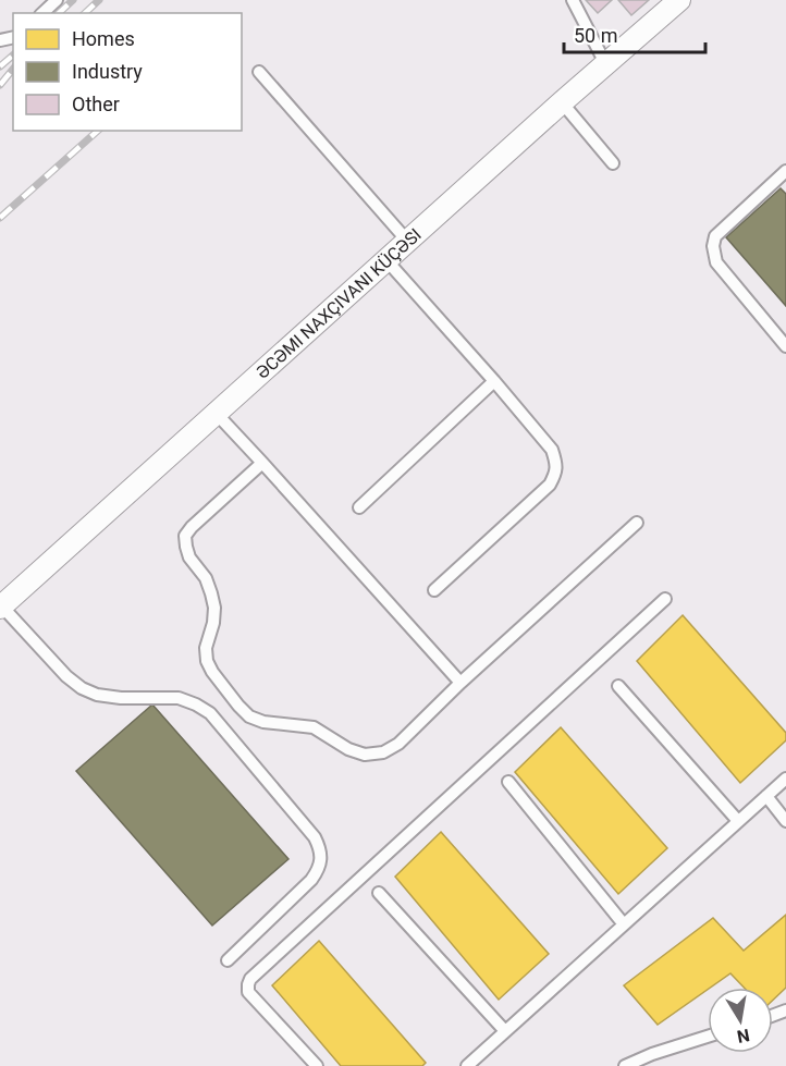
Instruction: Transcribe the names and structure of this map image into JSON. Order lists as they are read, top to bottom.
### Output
{
  "streets": {
    "street": ["ƏCƏMI NAXÇIVANI KÜÇƏSI"]
  },
  "legend": ["Homes", "Industry", "Other"],
  "scale_bar": "50 m",
  "north": "bottom"
}
